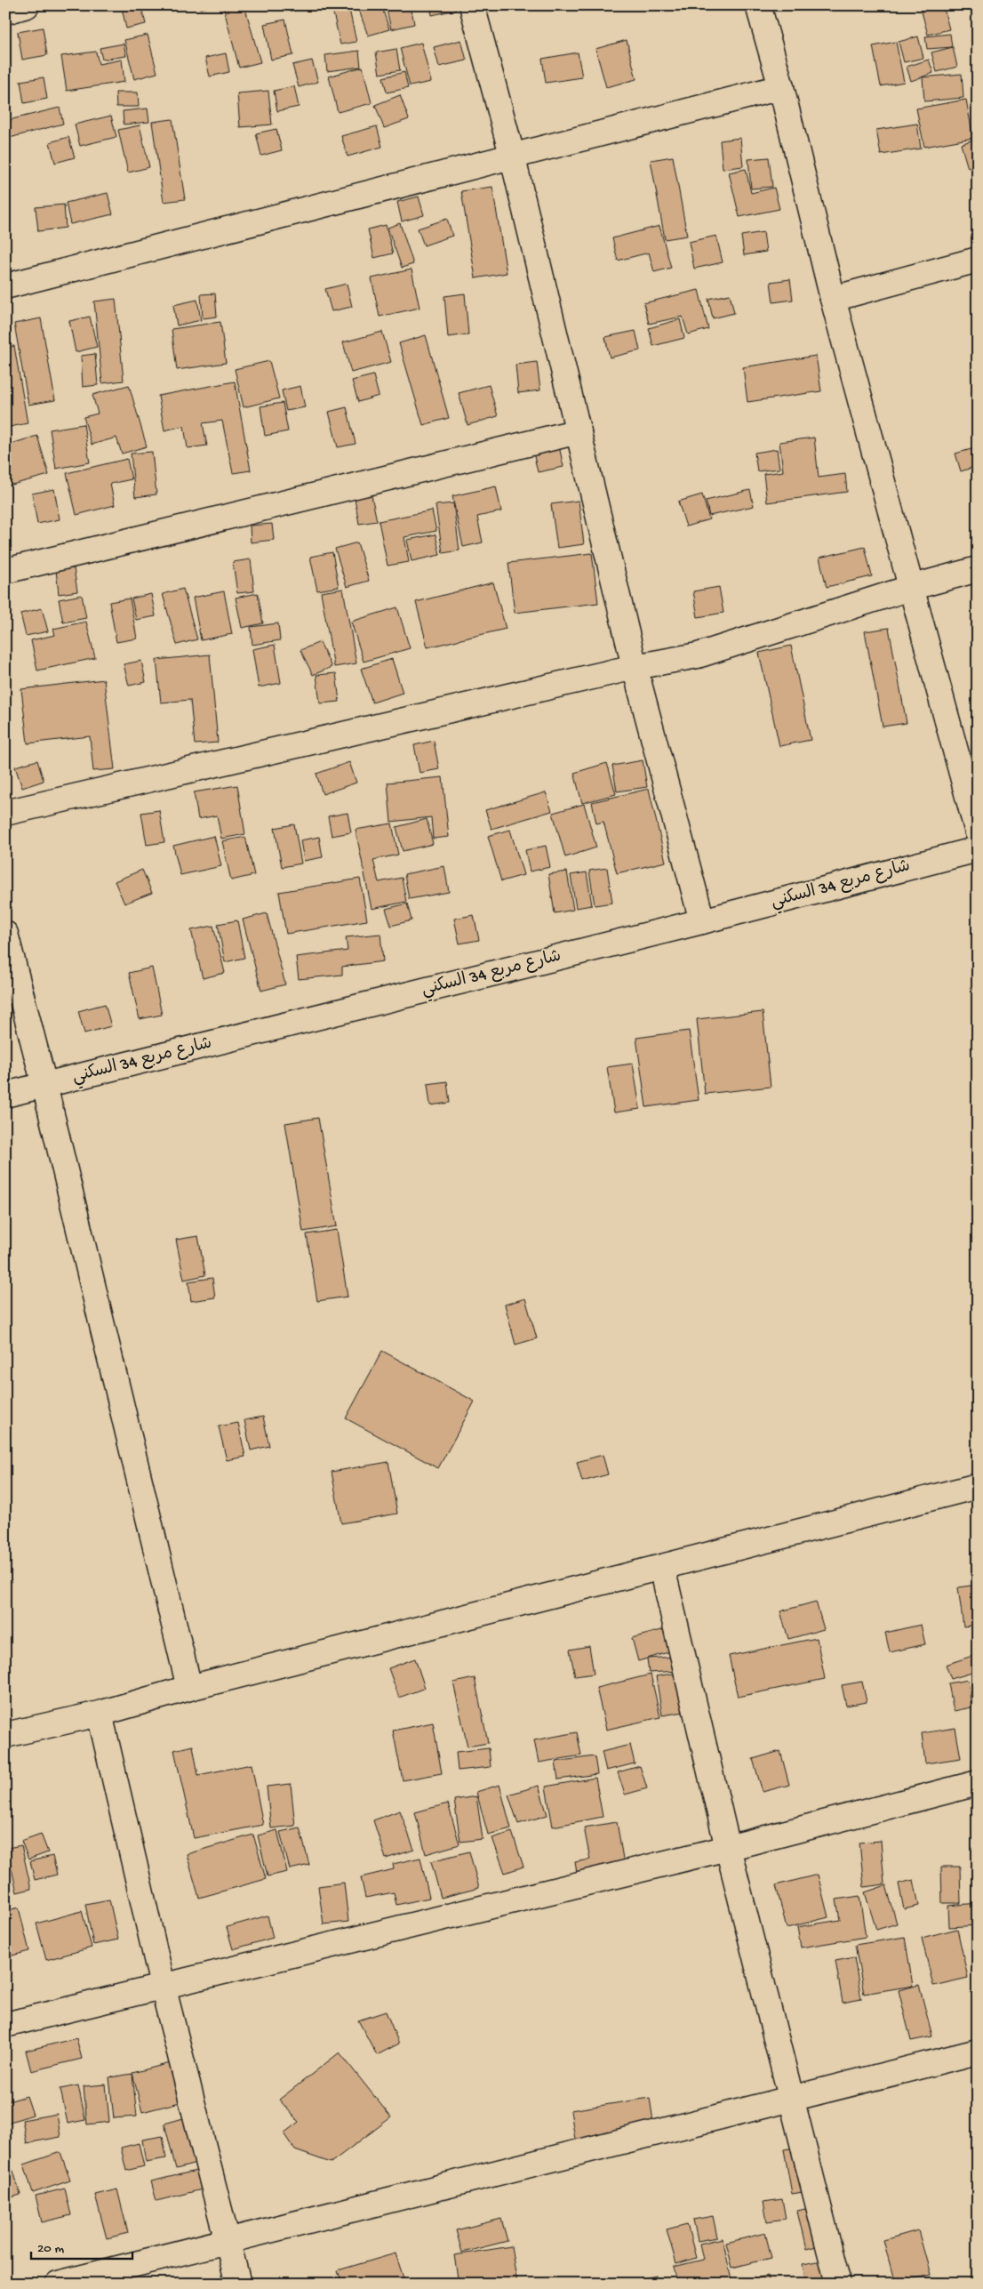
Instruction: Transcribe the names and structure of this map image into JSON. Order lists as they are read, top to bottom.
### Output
{
  "streets": {
    "street": ["شارع مربع 34 السكني"]
  },
  "scale_bar": "20 m"
}
